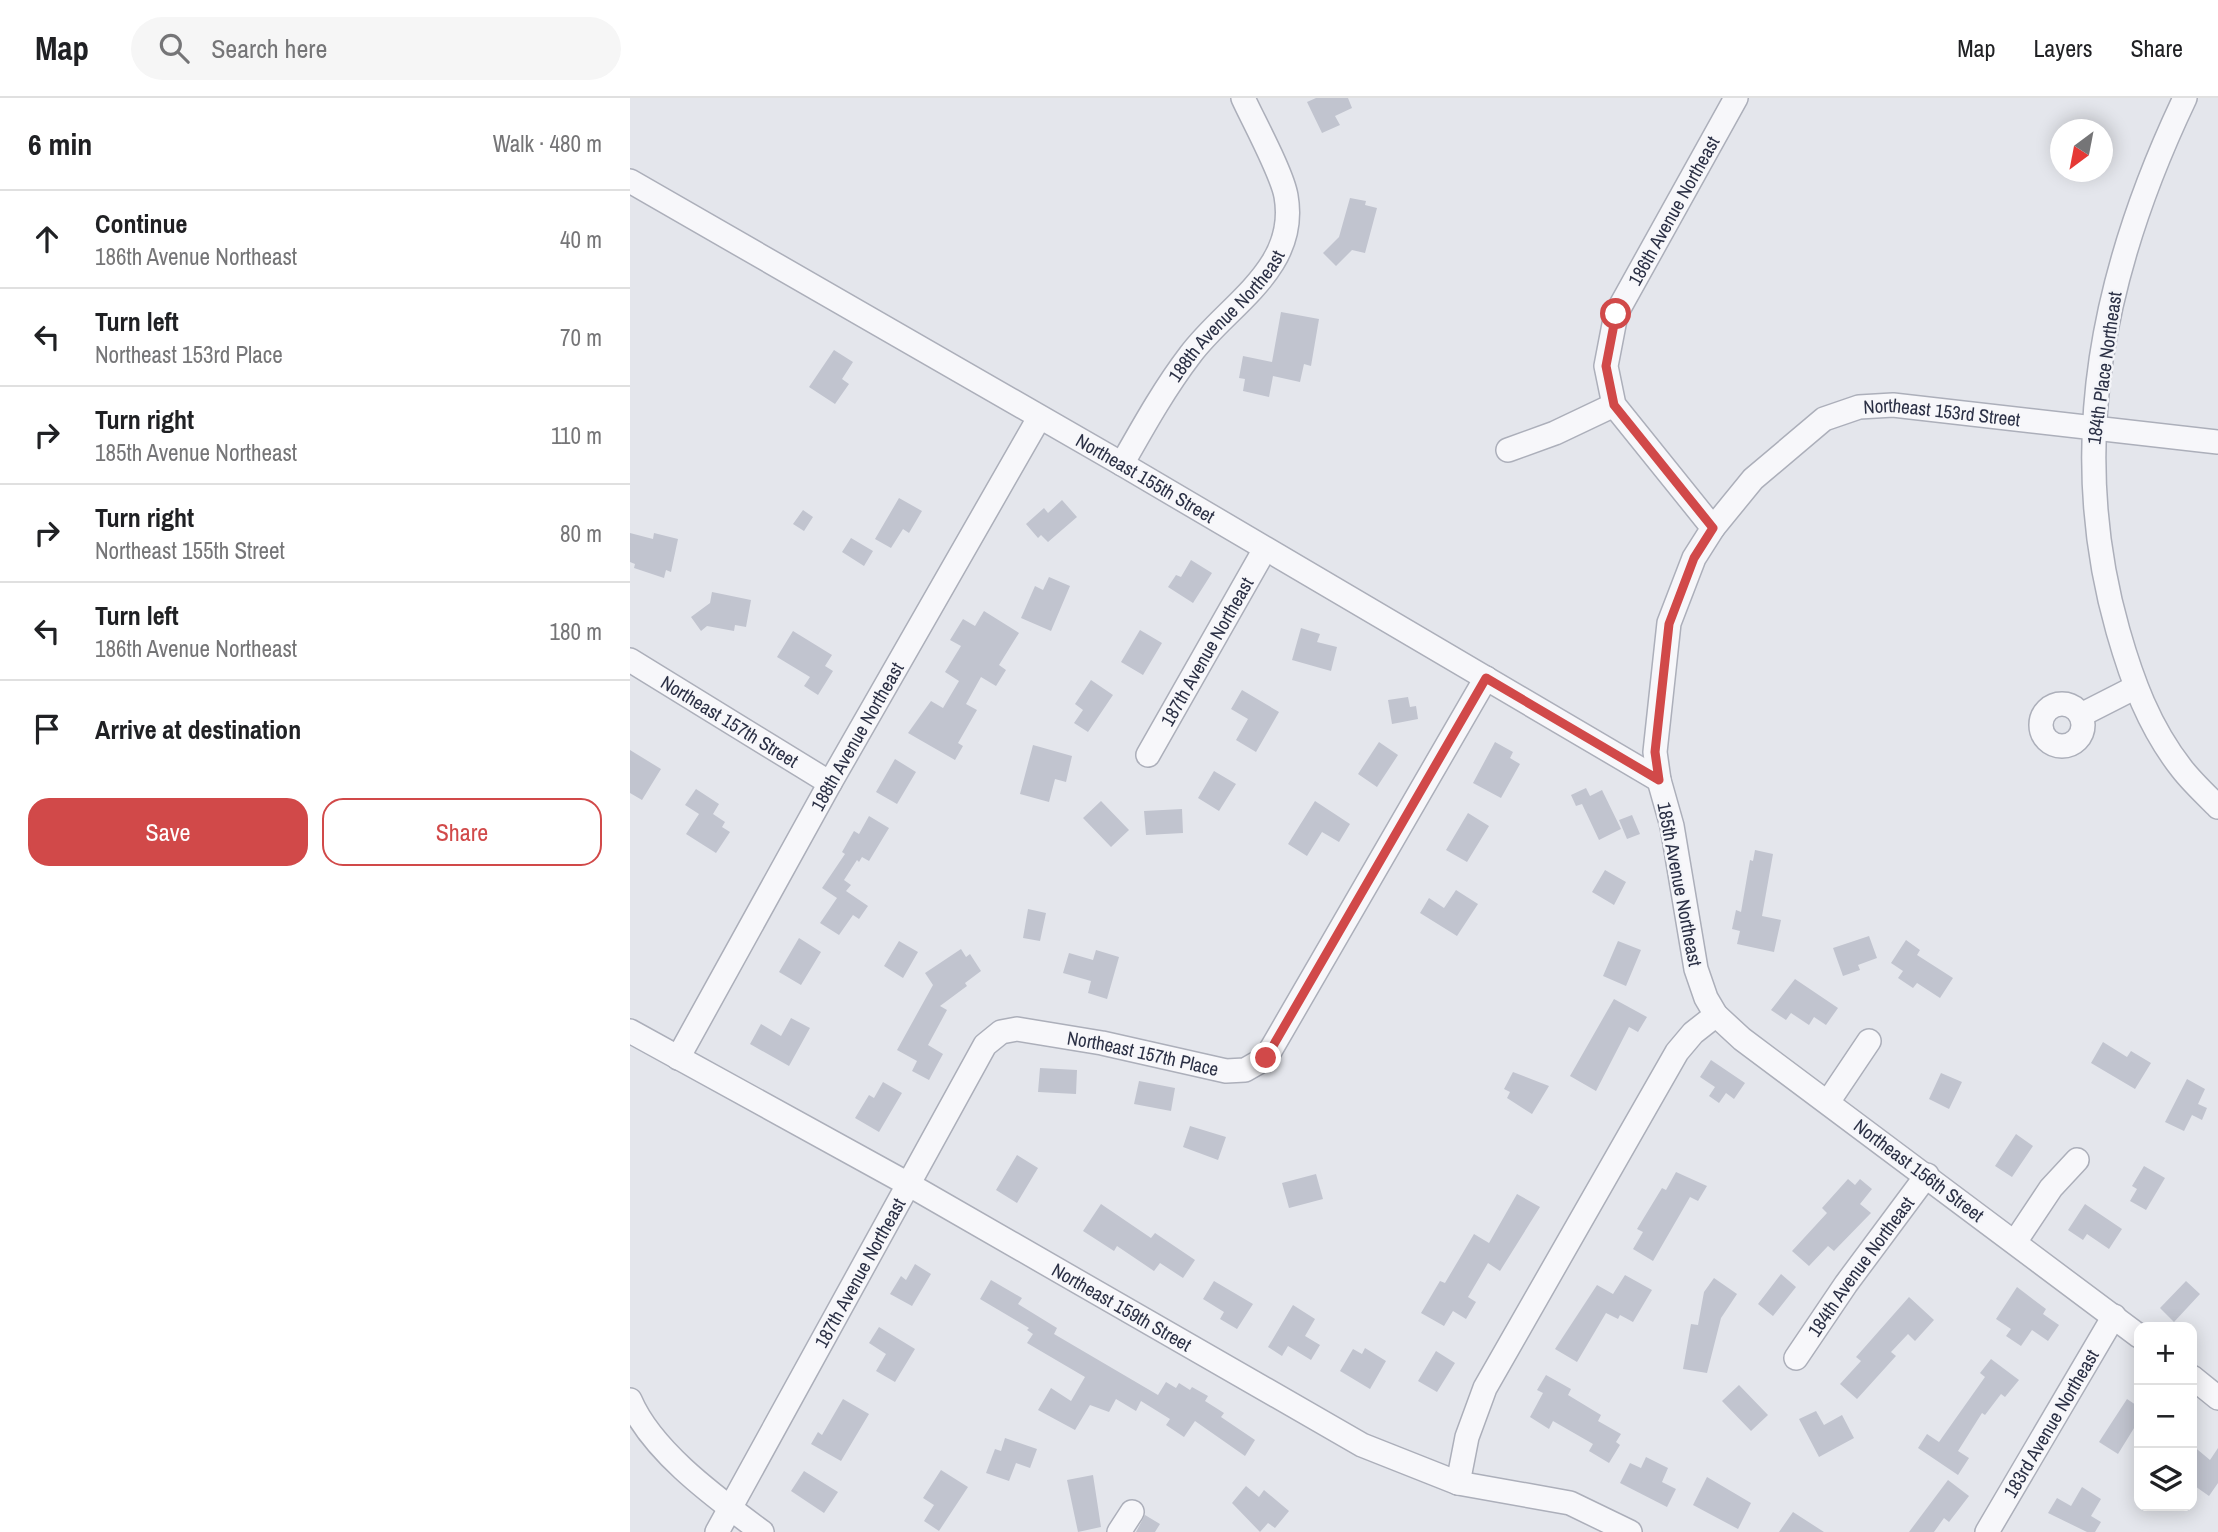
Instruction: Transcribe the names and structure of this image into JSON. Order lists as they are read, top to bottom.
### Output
{
  "streets": {
    "street": [
      "186th Avenue Northeast",
      "188th Avenue Northeast",
      "184th Place Northeast",
      "Northeast 153rd Street",
      "Northeast 155th Street",
      "187th Avenue Northeast",
      "Northeast 157th Street",
      "185th Avenue Northeast",
      "Northeast 157th Place",
      "Northeast 156th Street",
      "184th Avenue Northeast",
      "Northeast 159th Street",
      "183rd Avenue Northeast"
    ]
  },
  "crossings": [
    ["188th Avenue Northeast", "Northeast 155th Street"],
    ["188th Avenue Northeast", "Northeast 157th Street"],
    ["188th Avenue Northeast", "Northeast 159th Street"],
    ["184th Place Northeast", "Northeast 153rd Street"],
    ["Northeast 153rd Street", "185th Avenue Northeast"],
    ["Northeast 155th Street", "187th Avenue Northeast"],
    ["Northeast 155th Street", "185th Avenue Northeast"],
    ["Northeast 155th Street", "Northeast 157th Place"],
    ["187th Avenue Northeast", "Northeast 157th Place"],
    ["187th Avenue Northeast", "Northeast 159th Street"],
    ["185th Avenue Northeast", "Northeast 156th Street"],
    ["Northeast 156th Street", "184th Avenue Northeast"],
    ["Northeast 156th Street", "183rd Avenue Northeast"]
  ],
  "north": "bottom left",
  "page": {
    "header": "Map",
    "search": "Search here",
    "nav": ["Map", "Layers", "Share"],
    "heading": ["6 min", "Walk · 480 m"],
    "list": [
      ["Continue", "186th Avenue Northeast", "40 m"],
      ["Turn left", "Northeast 153rd Place", "70 m"],
      ["Turn right", "185th Avenue Northeast", "110 m"],
      ["Turn right", "Northeast 155th Street", "80 m"],
      ["Turn left", "186th Avenue Northeast", "180 m"],
      "Arrive at destination"
    ],
    "buttons": ["Save", "Share"],
    "map_buttons": ["+", "−"]
  }
}
